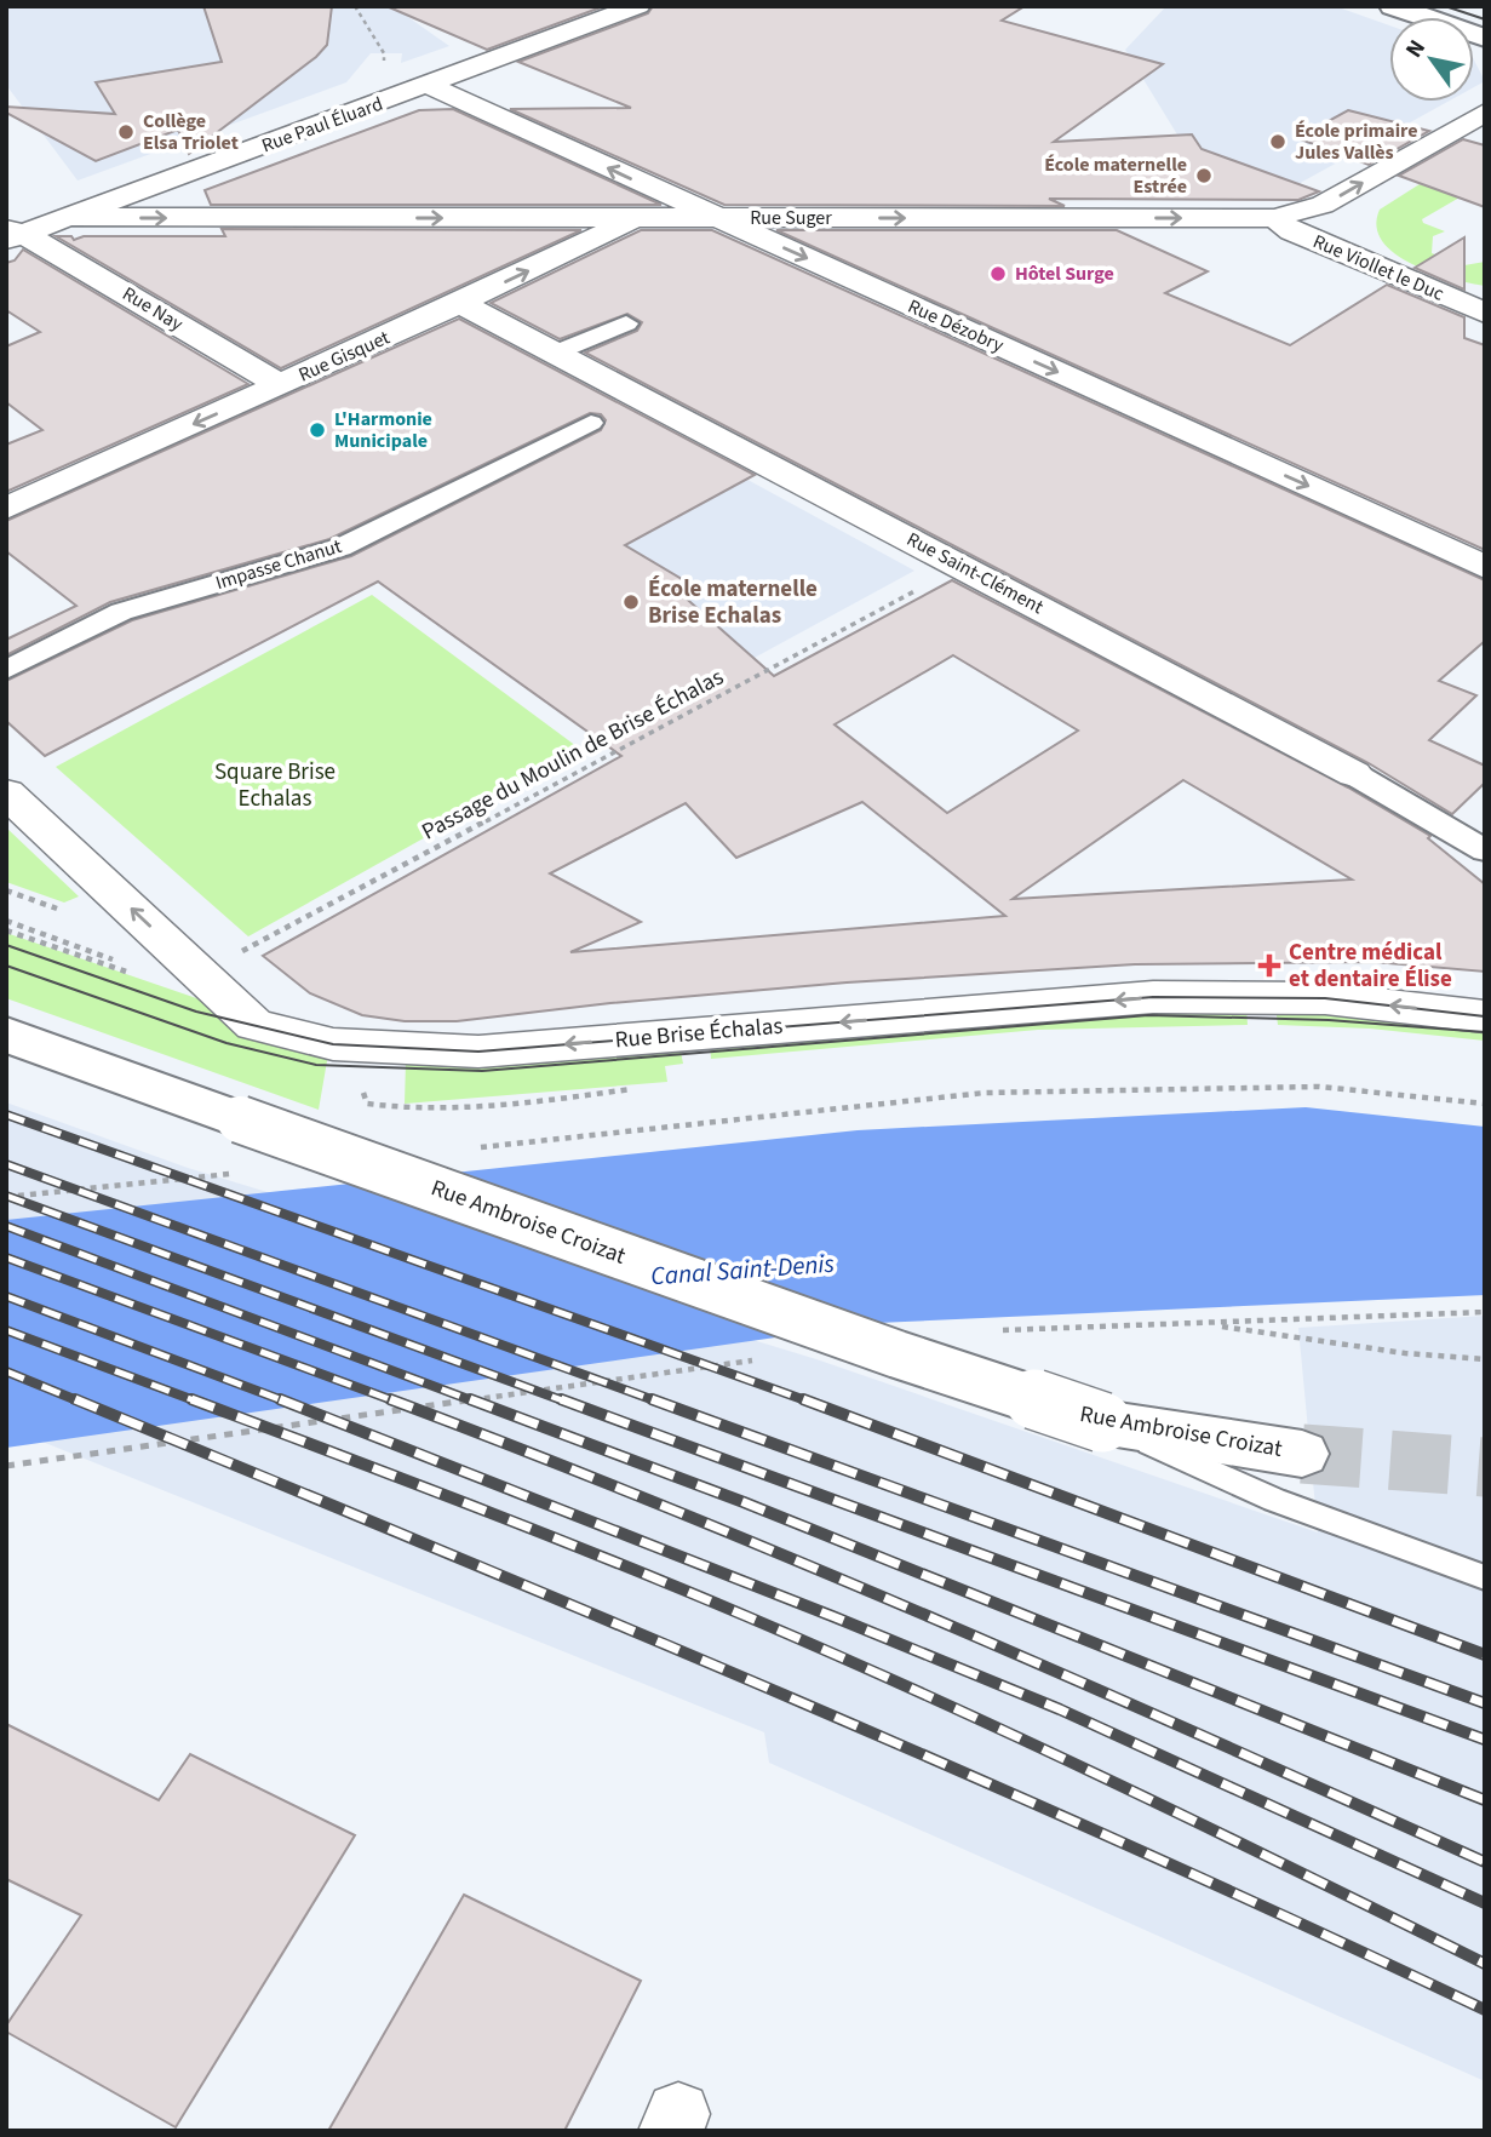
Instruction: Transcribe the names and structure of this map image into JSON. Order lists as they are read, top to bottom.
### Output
{
  "streets": {
    "main road": ["Rue Ambroise Croizat"],
    "street": [
      "Rue Paul Éluard",
      "Rue Suger",
      "Rue Viollet le Duc",
      "Rue Nay",
      "Rue Dézobry",
      "Rue Gisquet",
      "Impasse Chanut",
      "Rue Saint-Clément",
      "Rue Brise Échalas"
    ],
    "path": ["Passage du Moulin de Brise Échalas"]
  },
  "crossings": [
    ["Rue Paul Éluard", "Rue Suger"],
    ["Rue Paul Éluard", "Rue Nay"],
    ["Rue Paul Éluard", "Rue Dézobry"],
    ["Rue Suger", "Rue Viollet le Duc"],
    ["Rue Suger", "Rue Dézobry"],
    ["Rue Suger", "Rue Gisquet"],
    ["Rue Nay", "Rue Gisquet"],
    ["Rue Dézobry", "Rue Gisquet"],
    ["Rue Gisquet", "Rue Saint-Clément"],
    ["Rue Saint-Clément", "Passage du Moulin de Brise Échalas"],
    ["Passage du Moulin de Brise Échalas", "Rue Brise Échalas"]
  ],
  "one_way": ["Rue Suger", "Rue Brise Échalas"],
  "water": ["Canal Saint-Denis"],
  "parks": ["Square Brise Echalas"],
  "places": {
    "other": [
      "Collège Elsa Triolet",
      "École primaire Jules Vallès",
      "École maternelle Estrée",
      "Hôtel Surge",
      "L'Harmonie Municipale",
      "École maternelle Brise Echalas"
    ],
    "health": ["Centre médical et dentaire Élise"]
  },
  "north": "top left"
}
